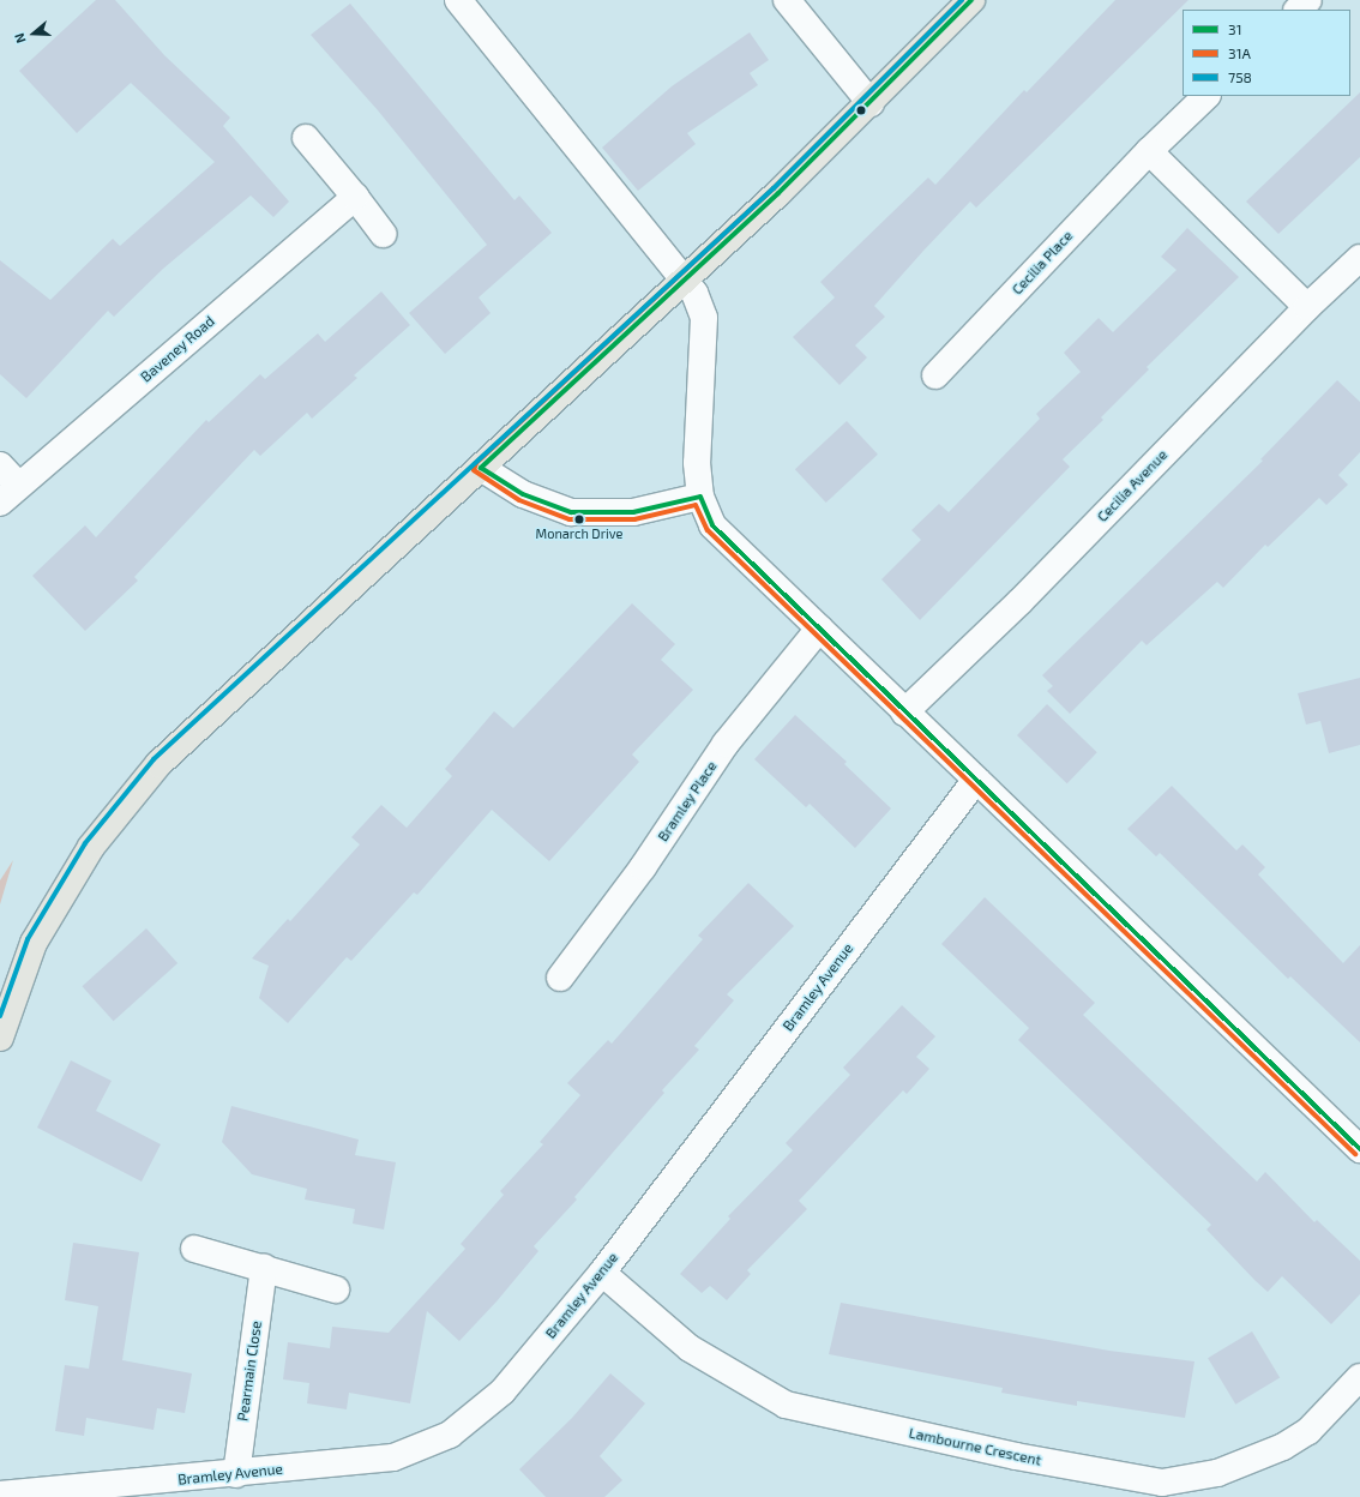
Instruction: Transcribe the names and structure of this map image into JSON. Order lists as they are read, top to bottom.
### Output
{
  "streets": {
    "street": [
      "Cecilia Place",
      "Baveney Road",
      "Cecilia Avenue",
      "Bramley Place",
      "Bramley Avenue",
      "Pearmain Close",
      "Lambourne Crescent"
    ]
  },
  "crossings": [
    ["Bramley Avenue", "Pearmain Close"],
    ["Bramley Avenue", "Lambourne Crescent"]
  ],
  "places": ["Monarch Drive"],
  "lines": ["transit line 31", "transit line 31A", "transit line 758"],
  "legend": ["31", "31A", "758"],
  "north": "left"
}
